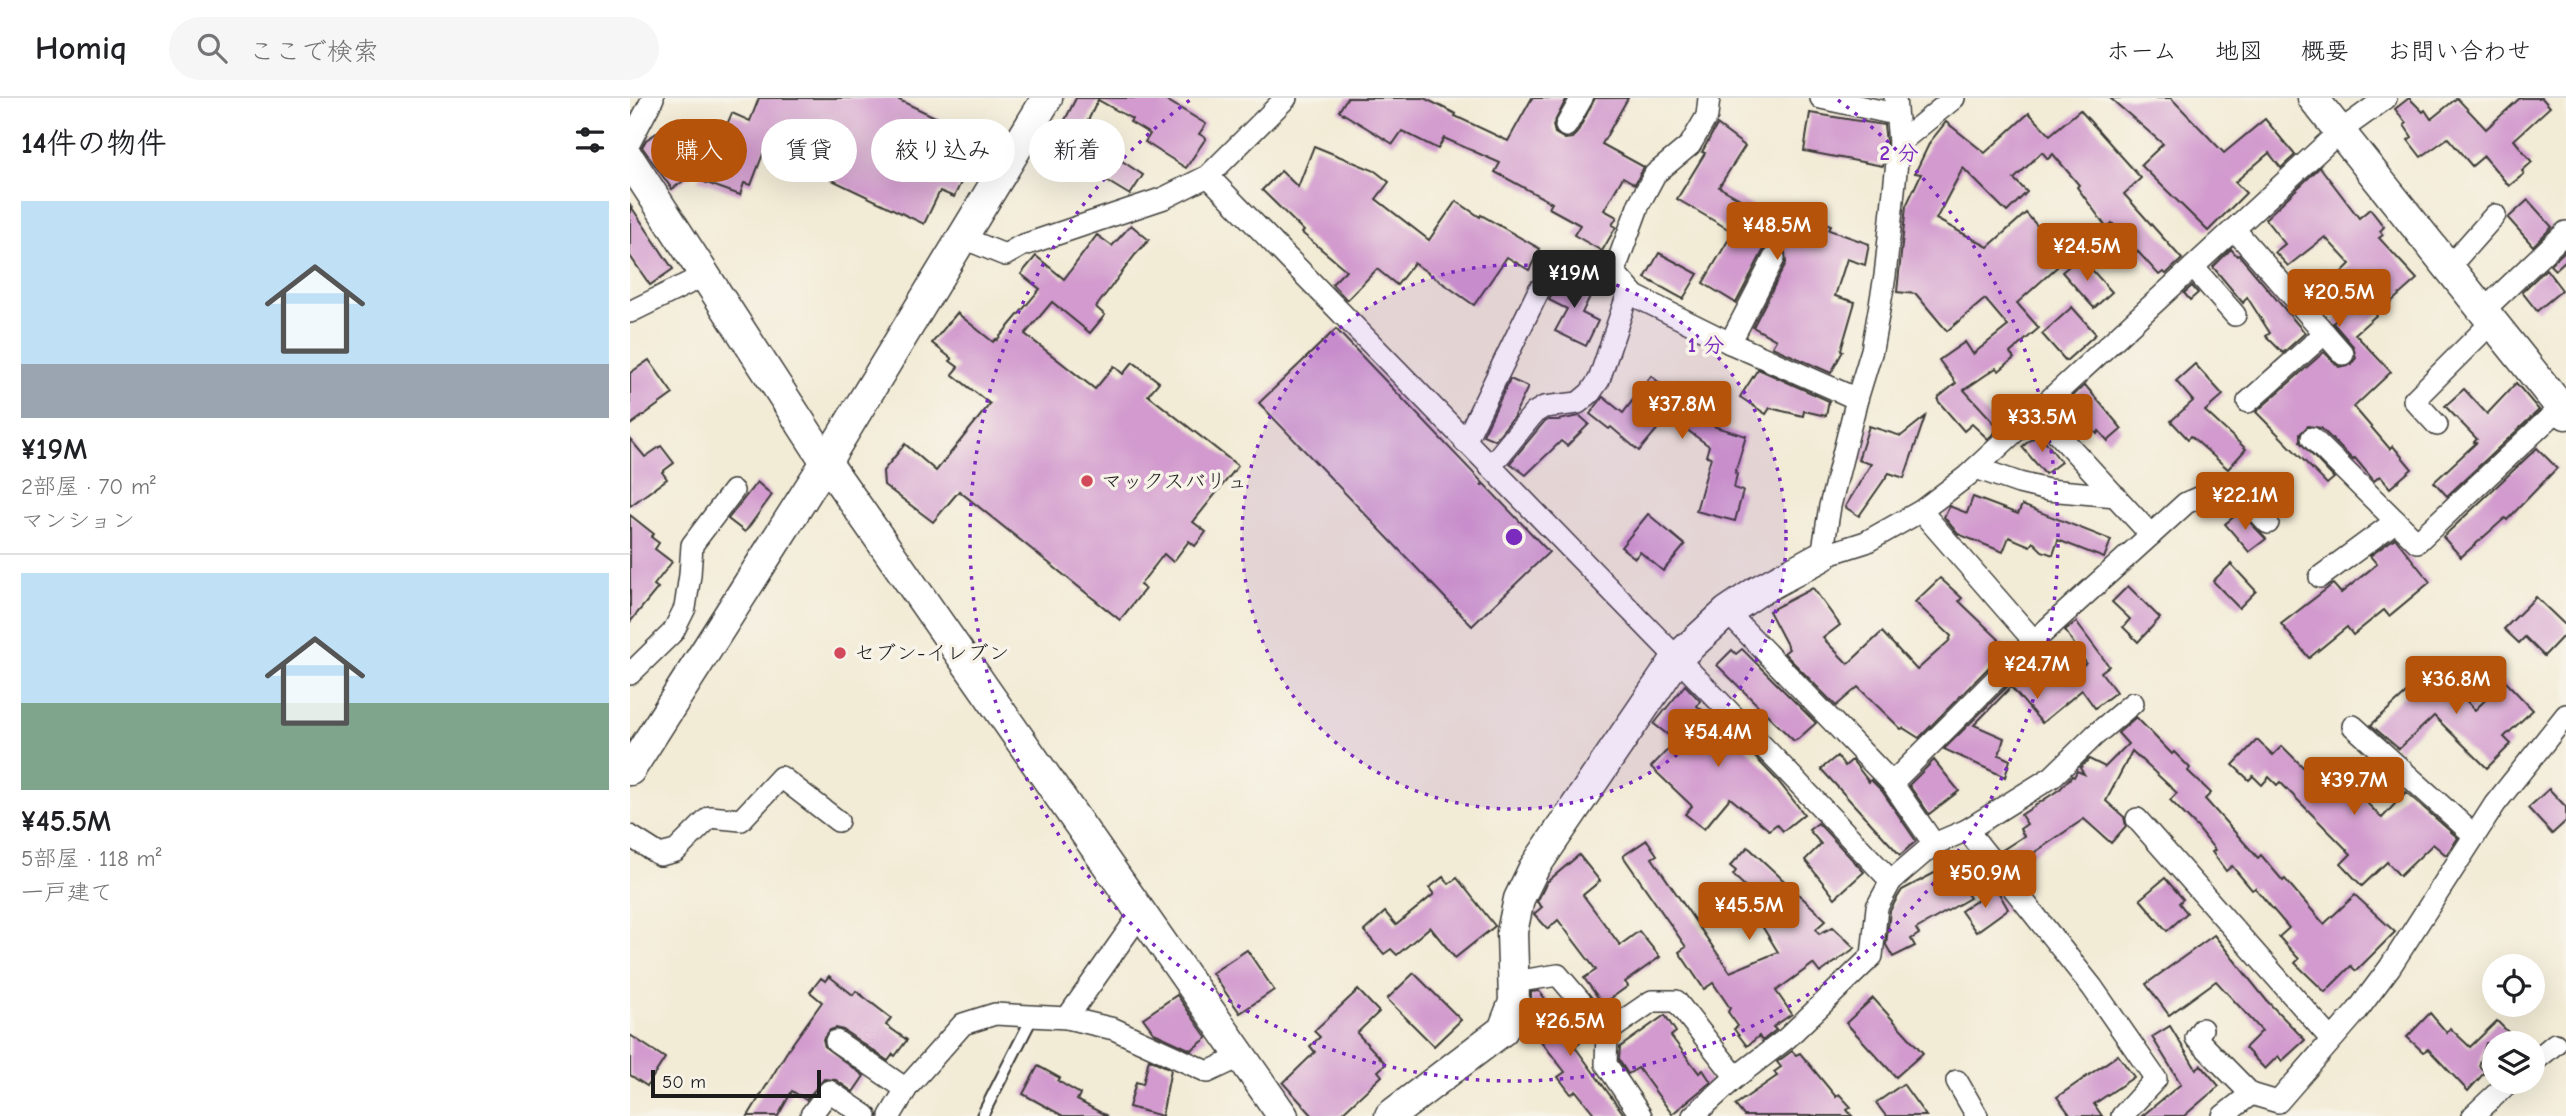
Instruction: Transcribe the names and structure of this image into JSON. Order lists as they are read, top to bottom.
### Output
{
  "places": ["マックスバリュ", "セブン-イレブン"],
  "scale_bar": "50 m",
  "page": {
    "header": "Homiq",
    "search": "ここで検索",
    "nav": [
      "ホーム",
      "地図",
      "概要",
      "お問い合わせ"
    ],
    "heading": "14件の物件",
    "chip": [
      "購入",
      "賃貸",
      "絞り込み",
      "新着"
    ],
    "list": [
      {
        "name": "¥19M",
        "note": "2部屋 · 70 m² · マンション"
      },
      {
        "name": "¥45.5M",
        "note": "5部屋 · 118 m² · 一戸建て"
      }
    ],
    "price": [
      "¥48.5M",
      "¥24.5M",
      "¥19M",
      "¥20.5M",
      "¥37.8M",
      "¥33.5M",
      "¥22.1M",
      "¥24.7M",
      "¥36.8M",
      "¥54.4M",
      "¥39.7M",
      "¥50.9M",
      "¥45.5M",
      "¥26.5M"
    ],
    "scale": "50 m"
  },
  "rings": ["2 分", "1 分"]
}
